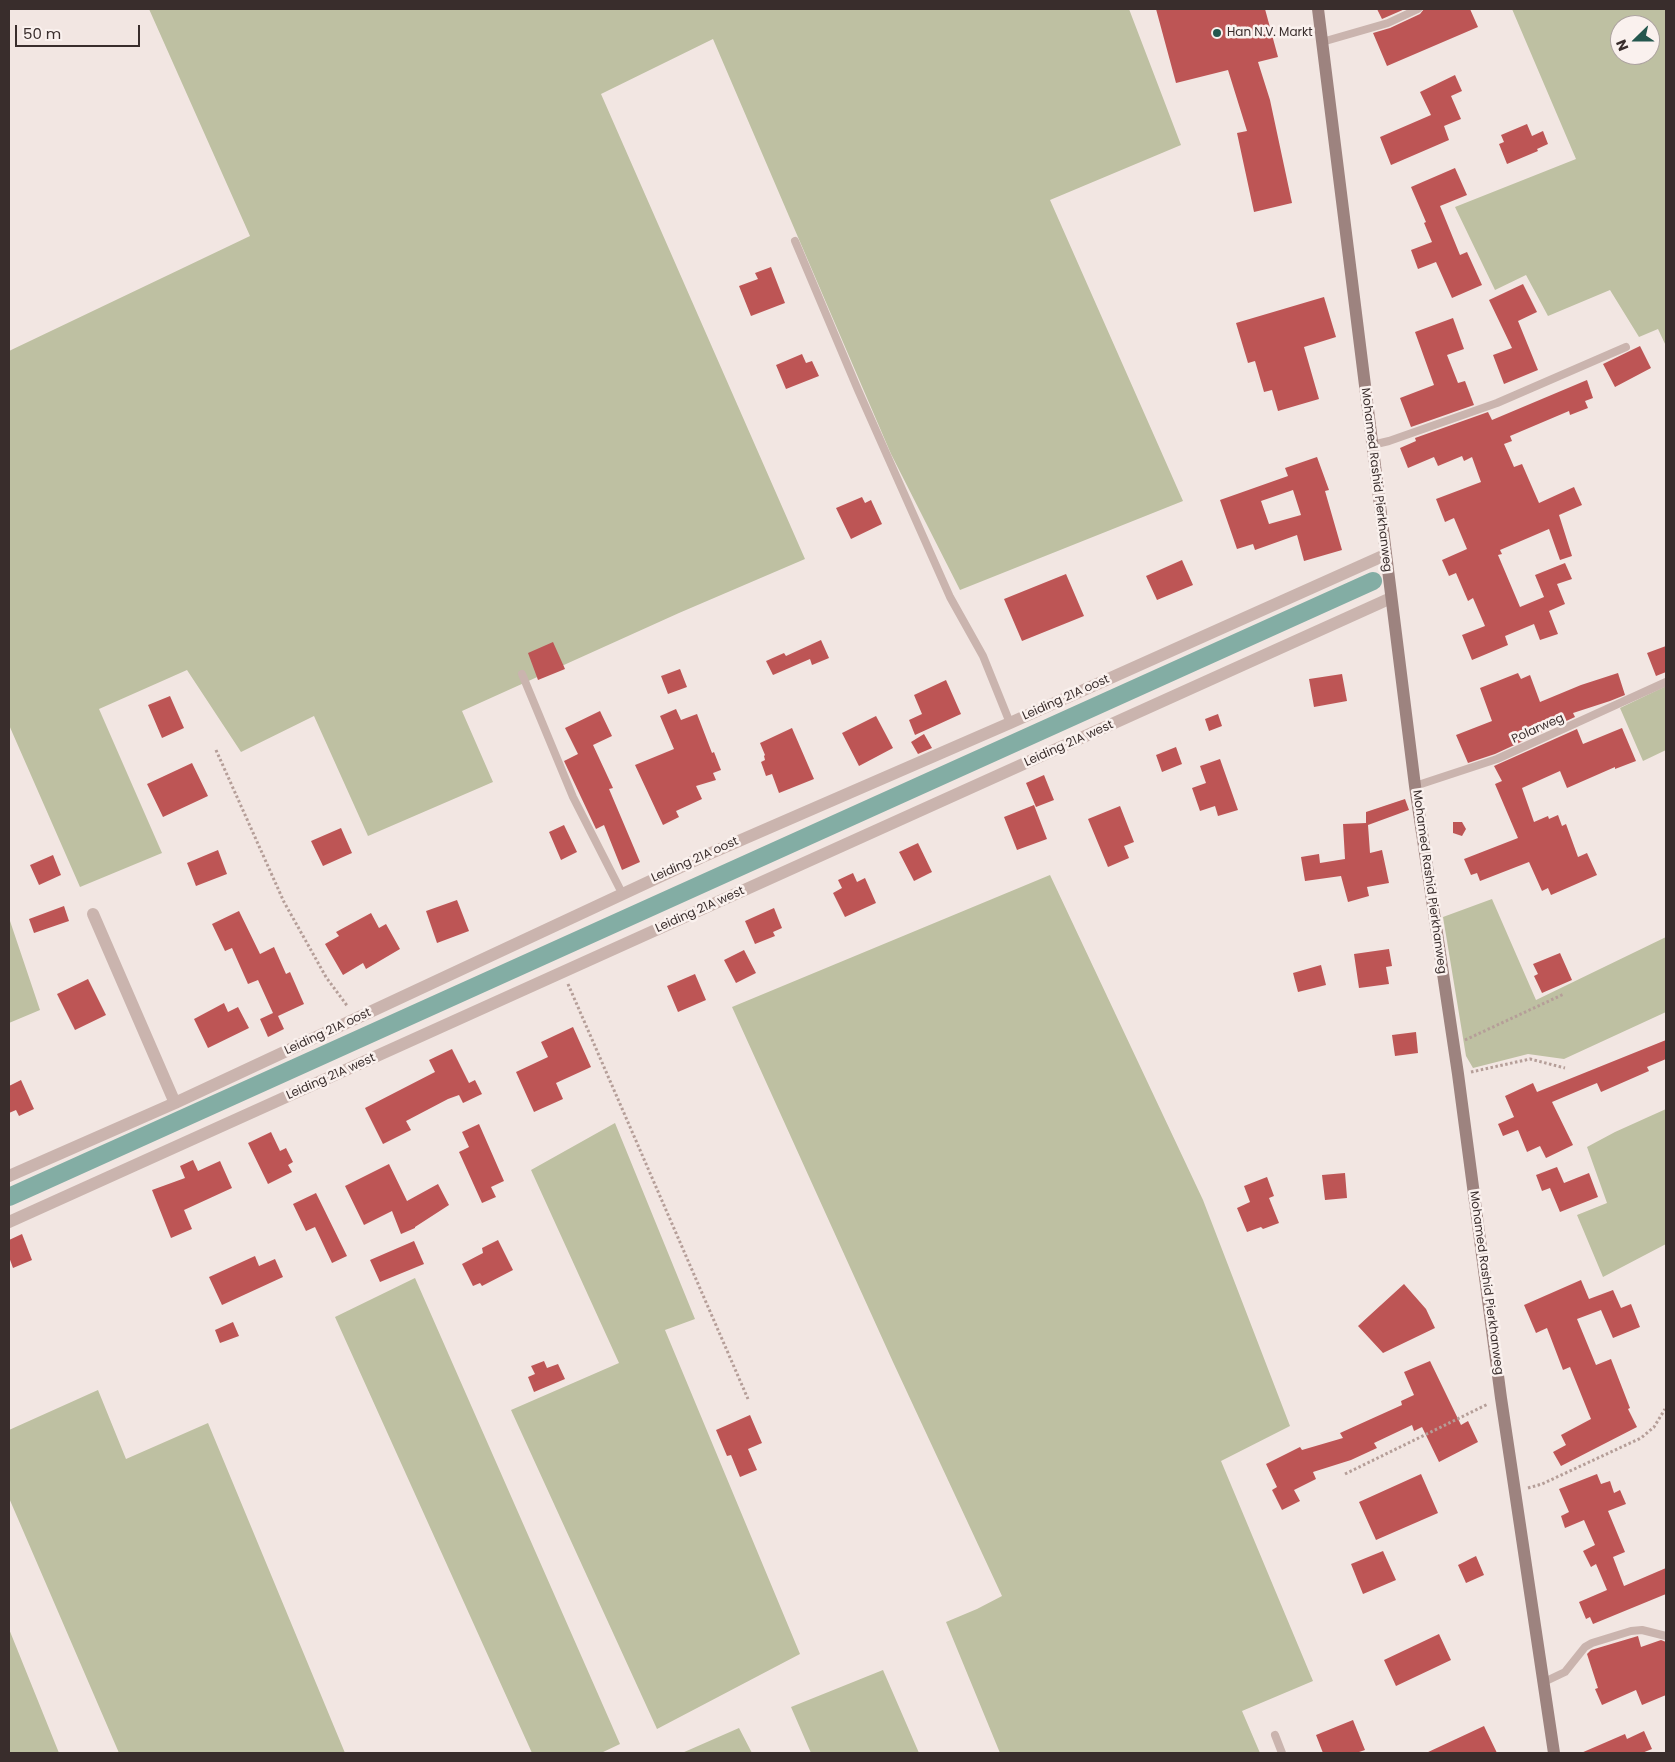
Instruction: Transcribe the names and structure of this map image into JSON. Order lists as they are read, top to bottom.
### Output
{
  "streets": {
    "street": ["Mohamed Rashid Pierkhanweg", "Leiding 21A oost", "Leiding 21A west"],
    "lane": ["Polarweg"]
  },
  "crossings": [
    ["Mohamed Rashid Pierkhanweg", "Leiding 21A oost"],
    ["Mohamed Rashid Pierkhanweg", "Polarweg"],
    ["Mohamed Rashid Pierkhanweg", "Leiding 21A west"]
  ],
  "places": ["Han N.V. Markt"],
  "scale_bar": "50 m",
  "north": "left"
}
